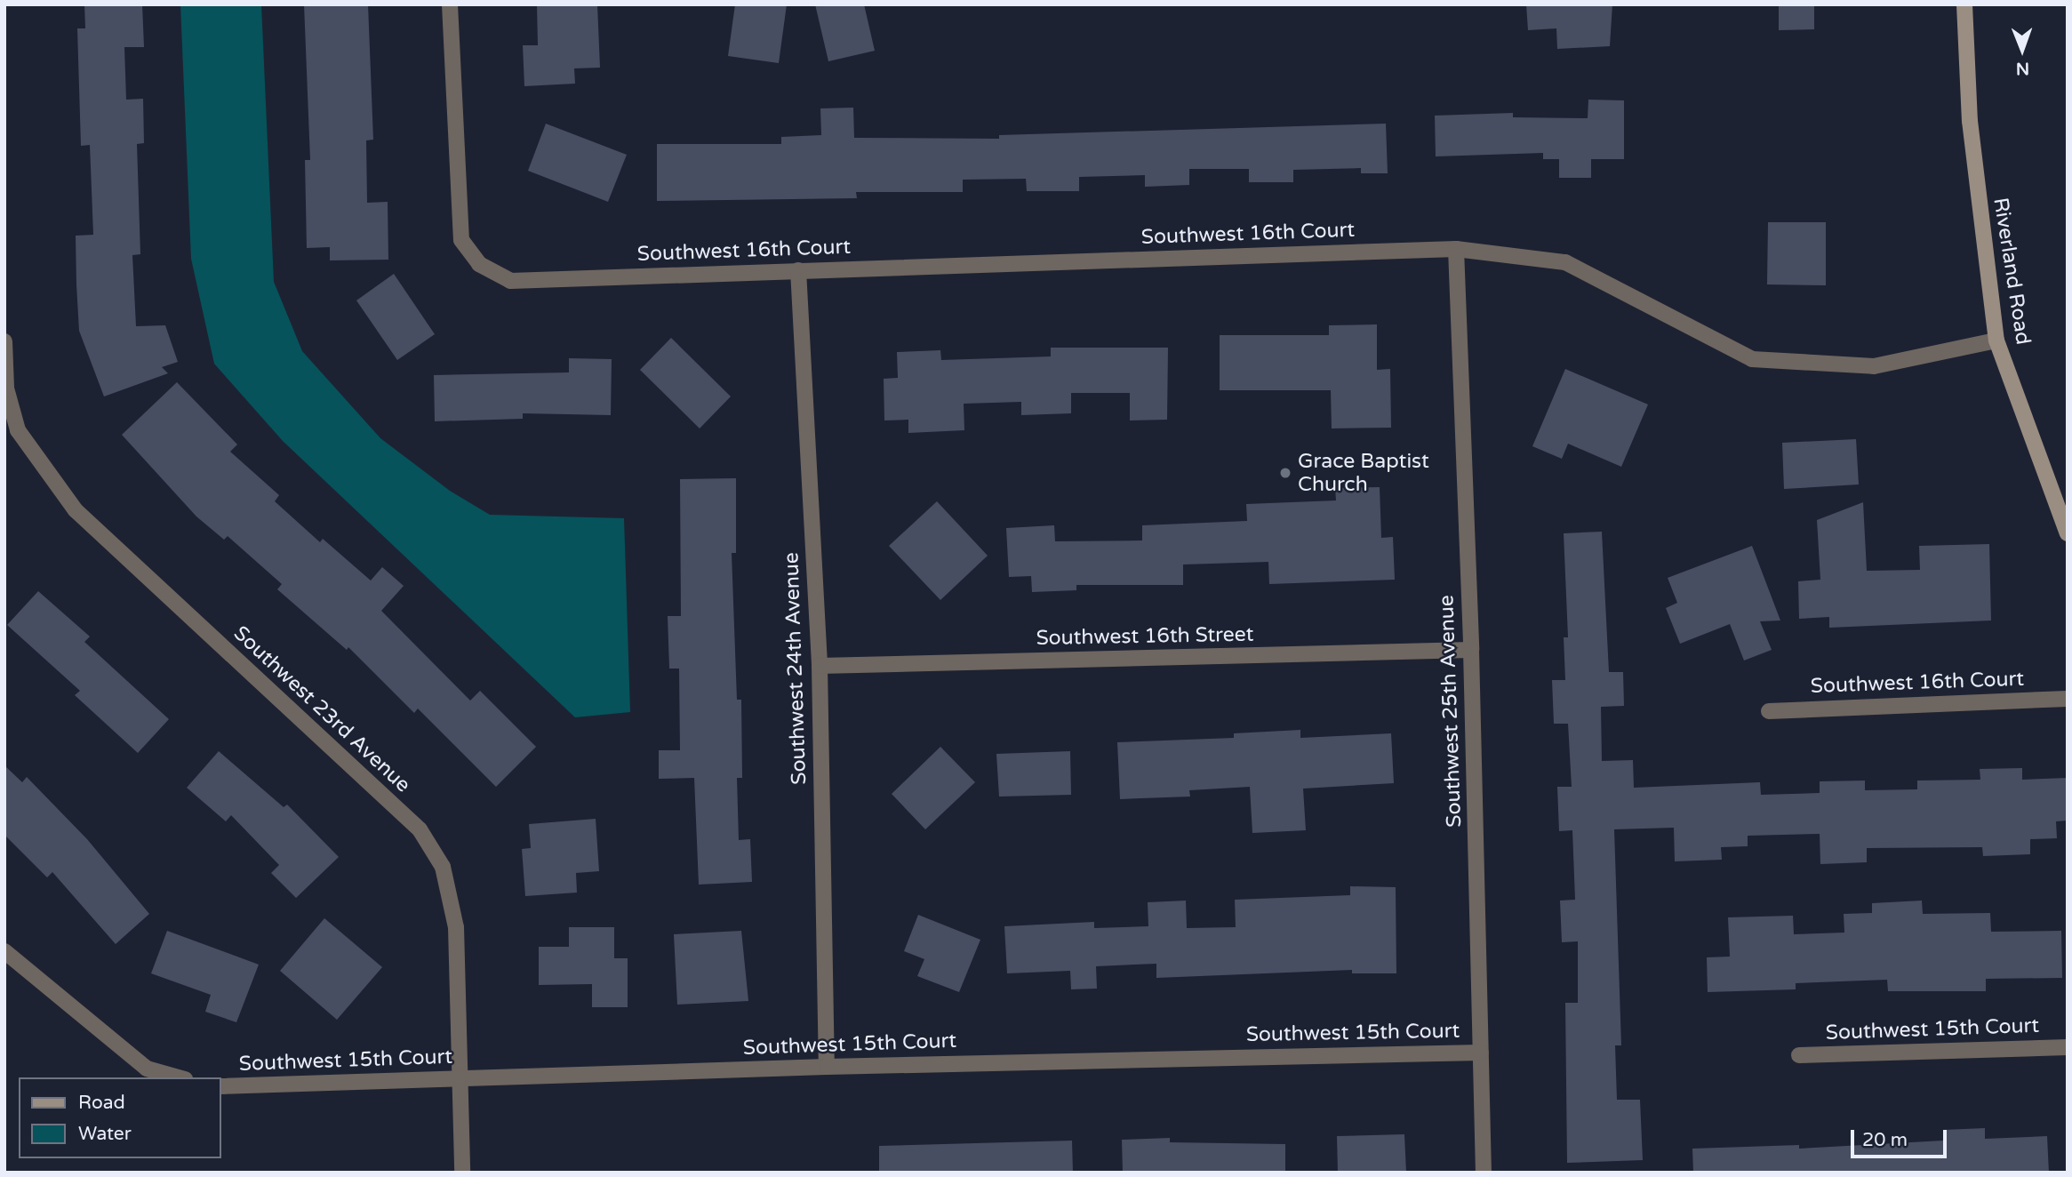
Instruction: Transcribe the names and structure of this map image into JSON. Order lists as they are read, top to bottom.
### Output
{
  "streets": {
    "street": [
      "Southwest 16th Court",
      "Riverland Road",
      "Southwest 16th Street",
      "Southwest 24th Avenue",
      "Southwest 23rd Avenue",
      "Southwest 25th Avenue",
      "Southwest 15th Court"
    ]
  },
  "crossings": [
    ["Southwest 16th Court", "Riverland Road"],
    ["Southwest 16th Court", "Southwest 24th Avenue"],
    ["Southwest 16th Court", "Southwest 25th Avenue"],
    ["Southwest 16th Street", "Southwest 24th Avenue"],
    ["Southwest 16th Street", "Southwest 25th Avenue"],
    ["Southwest 24th Avenue", "Southwest 15th Court"],
    ["Southwest 23rd Avenue", "Southwest 15th Court"],
    ["Southwest 25th Avenue", "Southwest 15th Court"]
  ],
  "places": ["Grace Baptist Church"],
  "legend": ["Road", "Water"],
  "scale_bar": "20 m",
  "north": "bottom"
}
